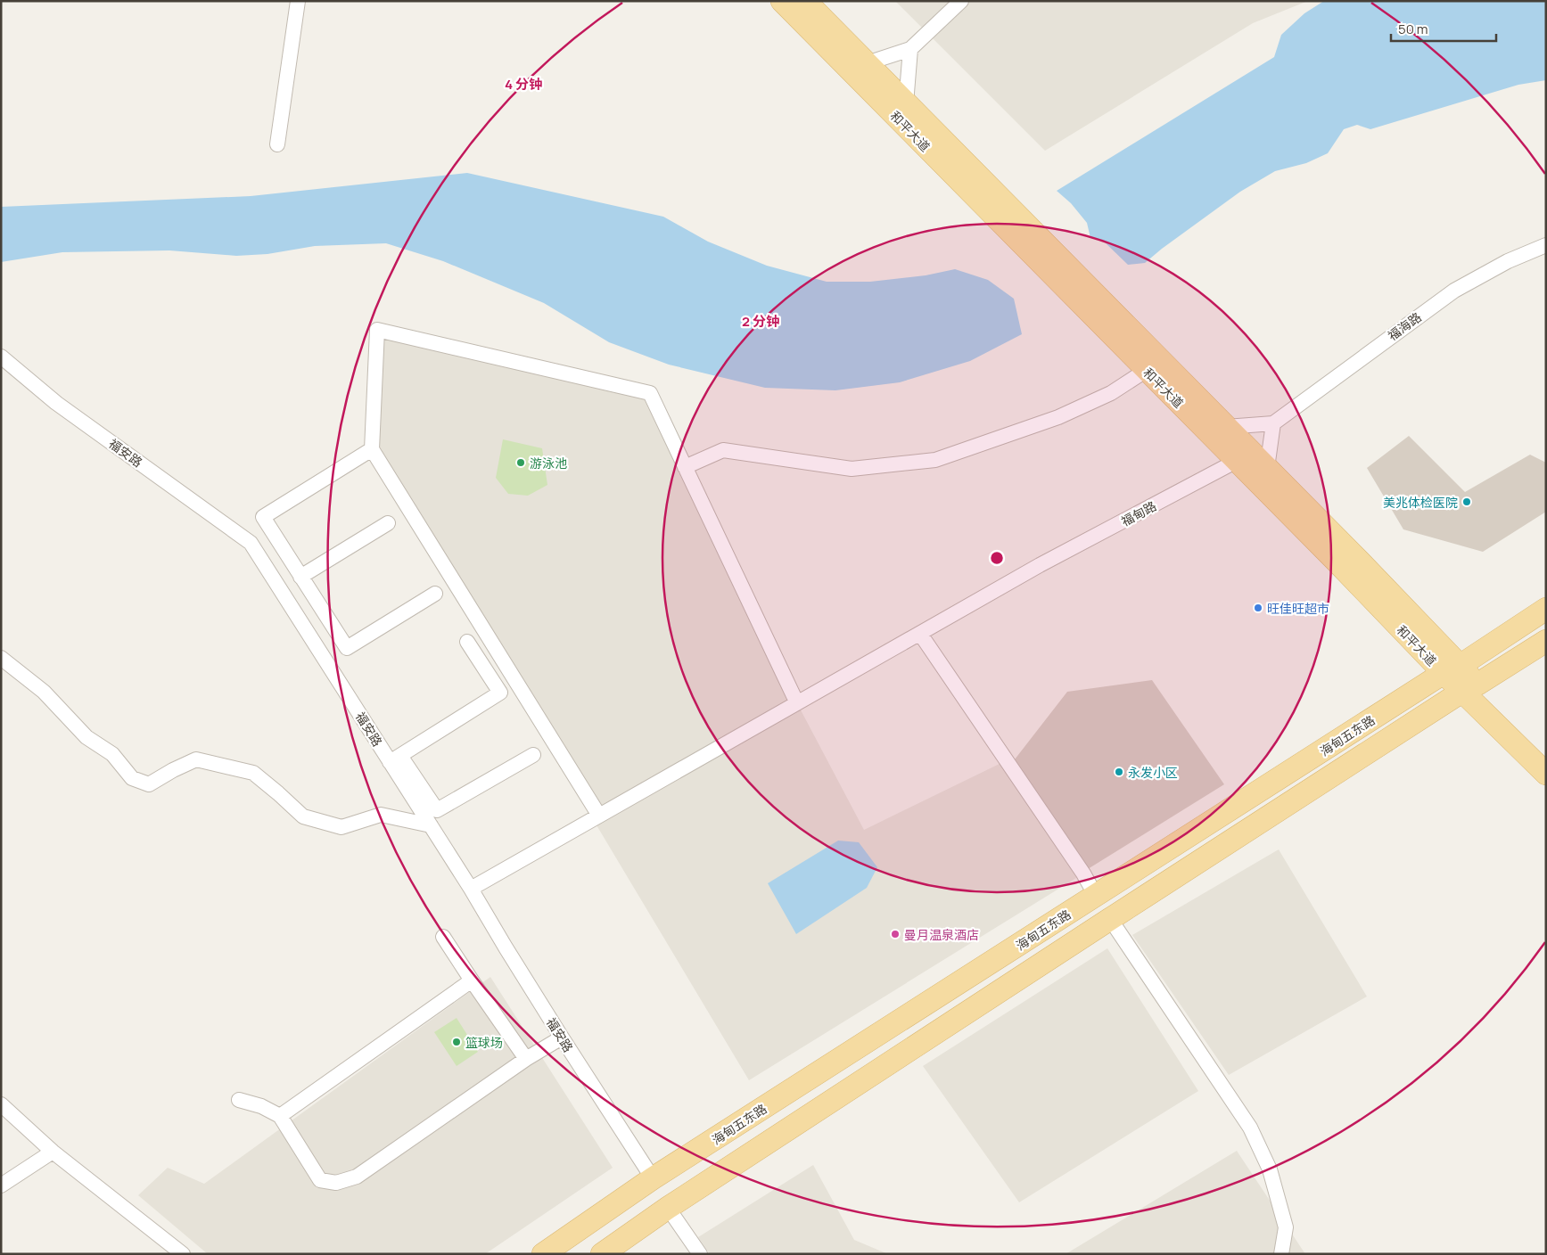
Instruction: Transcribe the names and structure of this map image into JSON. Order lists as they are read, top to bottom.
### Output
{
  "streets": {
    "main road": ["和平大道", "海甸五东路"],
    "street": ["福海路", "福安路", "福甸路"]
  },
  "crossings": [
    ["和平大道", "福甸路"],
    ["和平大道", "海甸五东路"],
    ["福安路", "福甸路"],
    ["福安路", "海甸五东路"]
  ],
  "places": [
    "游泳池",
    "美兆体检医院",
    "旺佳旺超市",
    "永发小区",
    "曼月温泉酒店",
    "篮球场"
  ],
  "scale_bar": "50 m",
  "rings": ["4 分钟", "2 分钟"]
}
